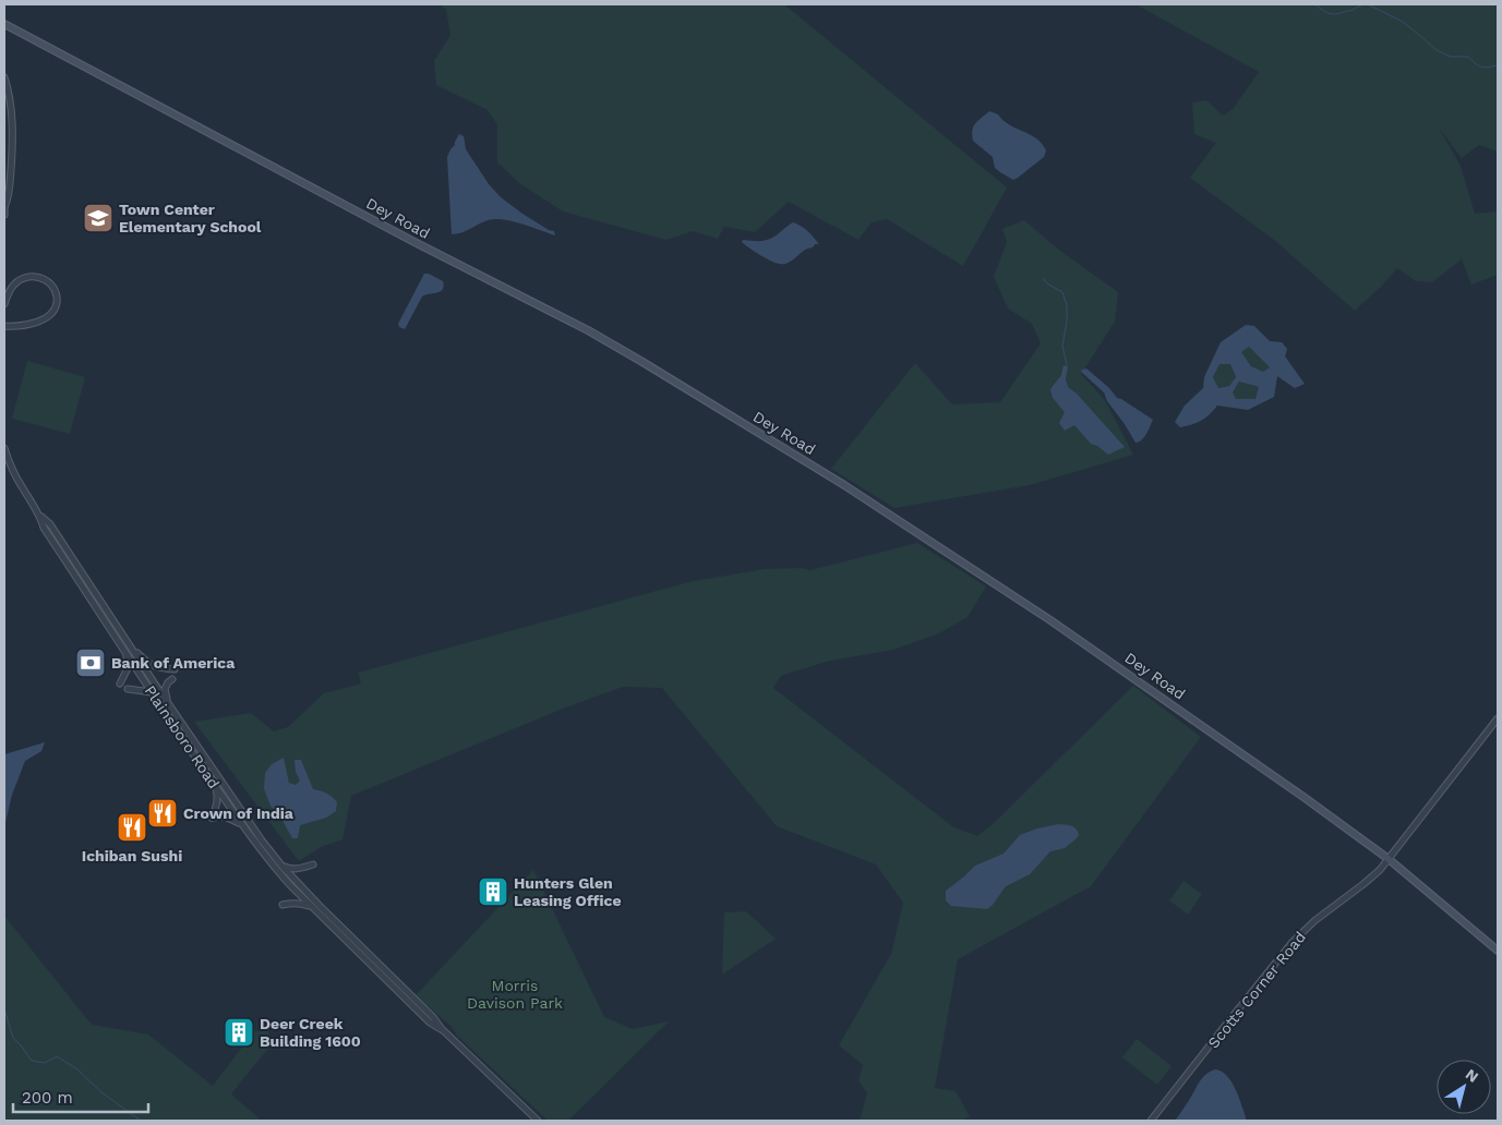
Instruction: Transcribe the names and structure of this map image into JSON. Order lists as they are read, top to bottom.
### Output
{
  "streets": {
    "main road": ["Dey Road"],
    "street": ["Plainsboro Road", "Scotts Corner Road"]
  },
  "crossings": [
    ["Dey Road", "Scotts Corner Road"]
  ],
  "parks": ["Morris Davison Park"],
  "places": {
    "school or university": ["Town Center Elementary School"],
    "bank": ["Bank of America"],
    "restaurant": ["Crown of India", "Ichiban Sushi"],
    "building": ["Hunters Glen Leasing Office", "Deer Creek Building 1600"]
  },
  "scale_bar": "200 m",
  "north": "top right"
}
